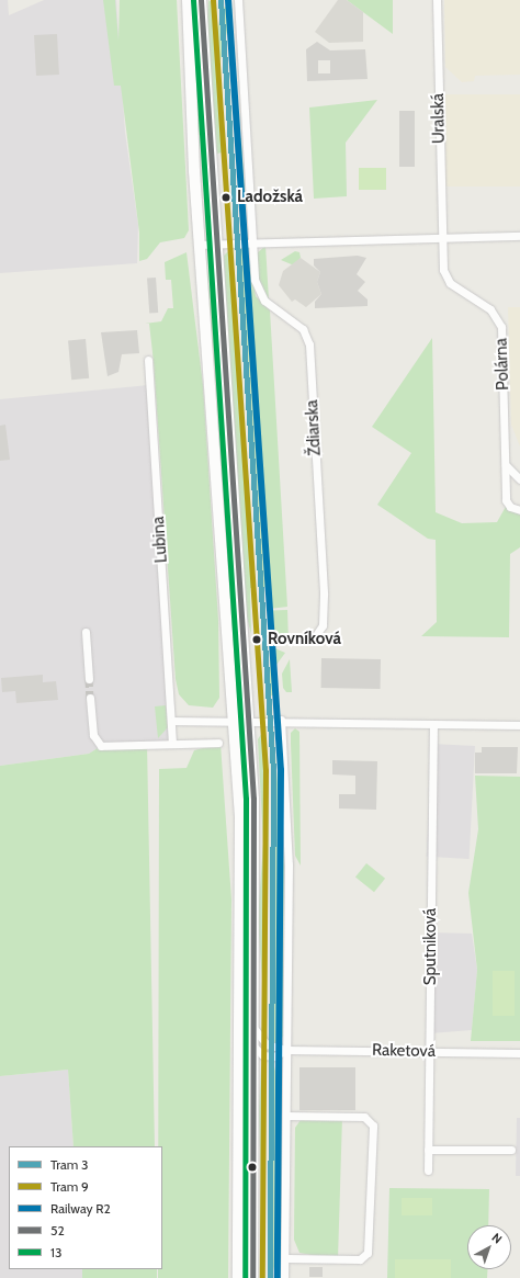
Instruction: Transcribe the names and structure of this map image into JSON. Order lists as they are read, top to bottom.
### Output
{
  "streets": {
    "street": [
      "Uralská",
      "Polárna",
      "Ždiarska",
      "Lubina",
      "Sputniková",
      "Raketová"
    ]
  },
  "crossings": [
    ["Uralská", "Polárna"],
    ["Sputniková", "Raketová"]
  ],
  "places": ["Ladožská", "Rovníková"],
  "lines": [
    "tram line 3",
    "tram line 9",
    "rail line R2",
    "transit line 52",
    "transit line 13"
  ],
  "legend": [
    "Tram 3",
    "Tram 9",
    "Railway R2",
    "52",
    "13"
  ],
  "north": "top right"
}
